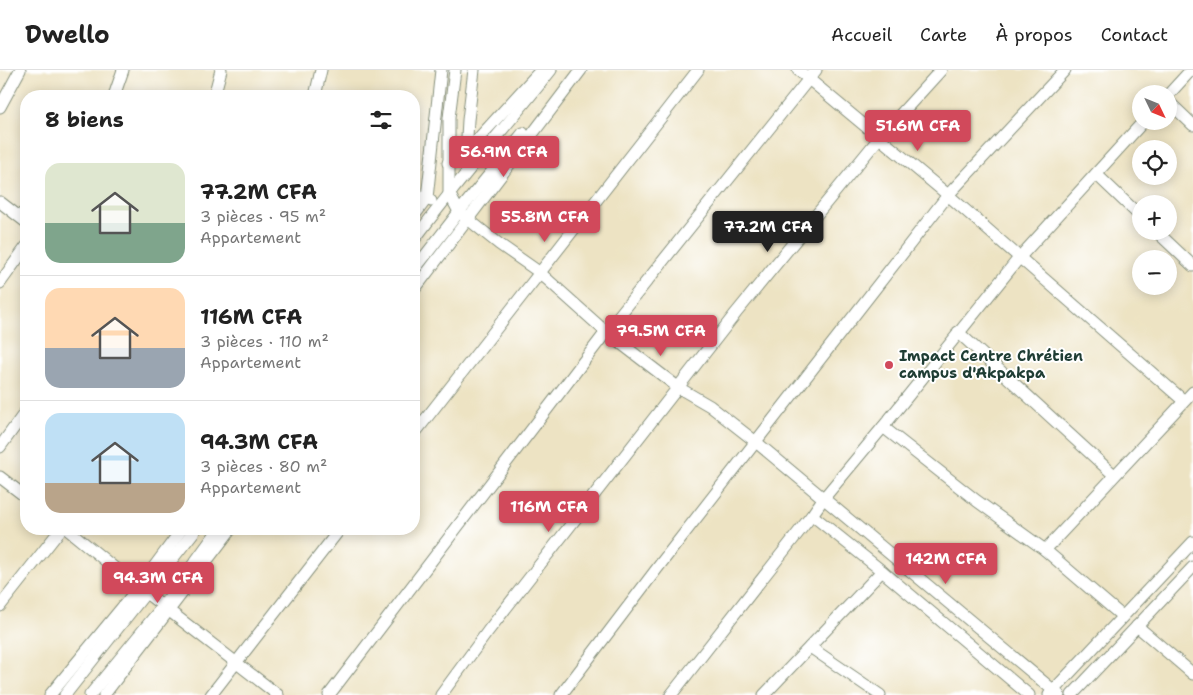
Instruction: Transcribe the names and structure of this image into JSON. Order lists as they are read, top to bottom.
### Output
{
  "places": ["Impact Centre Chrétien campus d'Akpakpa"],
  "north": "bottom right",
  "page": {
    "header": "Dwello",
    "nav": [
      "Accueil",
      "Carte",
      "À propos",
      "Contact"
    ],
    "map_buttons": ["+", "−"],
    "heading": "8 biens",
    "price": [
      "51.6M CFA",
      "56.9M CFA",
      "55.8M CFA",
      "77.2M CFA",
      "79.5M CFA",
      "116M CFA",
      "142M CFA",
      "94.3M CFA"
    ],
    "list": [
      {
        "name": "77.2M CFA",
        "note": "3 pièces · 95 m² · Appartement"
      },
      {
        "name": "116M CFA",
        "note": "3 pièces · 110 m² · Appartement"
      },
      {
        "name": "94.3M CFA",
        "note": "3 pièces · 80 m² · Appartement"
      }
    ]
  }
}
